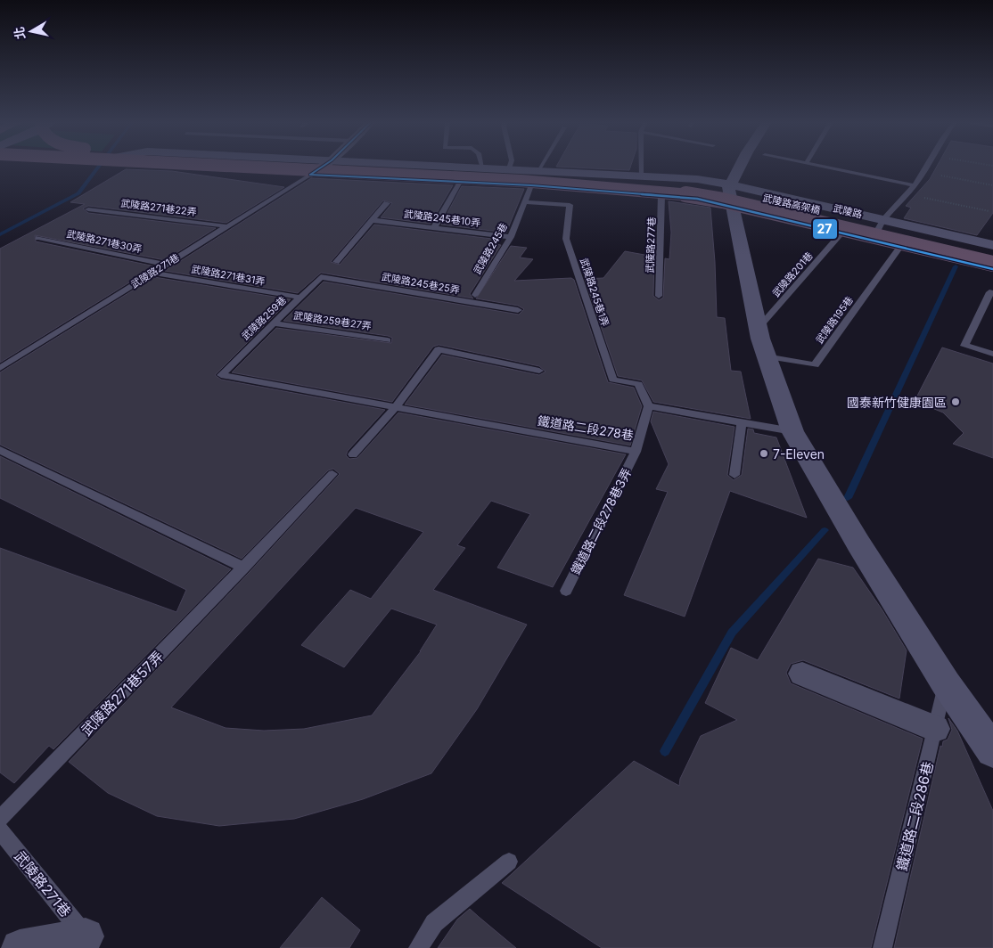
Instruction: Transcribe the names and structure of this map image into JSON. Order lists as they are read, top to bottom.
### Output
{
  "streets": {
    "highway": ["武陵路高架橋"],
    "street": ["武陵路"],
    "lane": [
      "武陵路271巷22弄",
      "武陵路245巷10弄",
      "武陵路271巷30弄",
      "武陵路277巷",
      "武陵路245巷",
      "武陵路271巷",
      "武陵路201巷",
      "武陵路271巷31弄",
      "武陵路245巷25弄",
      "武陵路245巷1弄",
      "武陵路259巷",
      "武陵路195巷",
      "武陵路259巷27弄",
      "鐵道路二段278巷",
      "鐵道路二段278巷3弄",
      "武陵路271巷57弄",
      "鐵道路二段286巷"
    ]
  },
  "crossings": [
    ["武陵路高架橋", "武陵路"],
    ["武陵路高架橋", "武陵路245巷"],
    ["武陵路271巷22弄", "武陵路271巷"],
    ["武陵路", "武陵路277巷"],
    ["武陵路", "武陵路245巷"],
    ["武陵路", "武陵路271巷"],
    ["武陵路", "武陵路201巷"],
    ["武陵路", "武陵路195巷"],
    ["武陵路245巷10弄", "武陵路245巷"],
    ["武陵路271巷30弄", "武陵路271巷"],
    ["武陵路245巷", "武陵路245巷1弄"],
    ["武陵路271巷", "武陵路271巷31弄"],
    ["武陵路271巷31弄", "武陵路259巷"],
    ["武陵路245巷25弄", "武陵路259巷"],
    ["武陵路245巷1弄", "鐵道路二段278巷"],
    ["武陵路259巷", "武陵路259巷27弄"],
    ["武陵路259巷", "鐵道路二段278巷"],
    ["鐵道路二段278巷", "鐵道路二段278巷3弄"]
  ],
  "places": ["國泰新竹健康園區", "7-Eleven"],
  "lines": ["transit line 27"],
  "north": "left"
}
